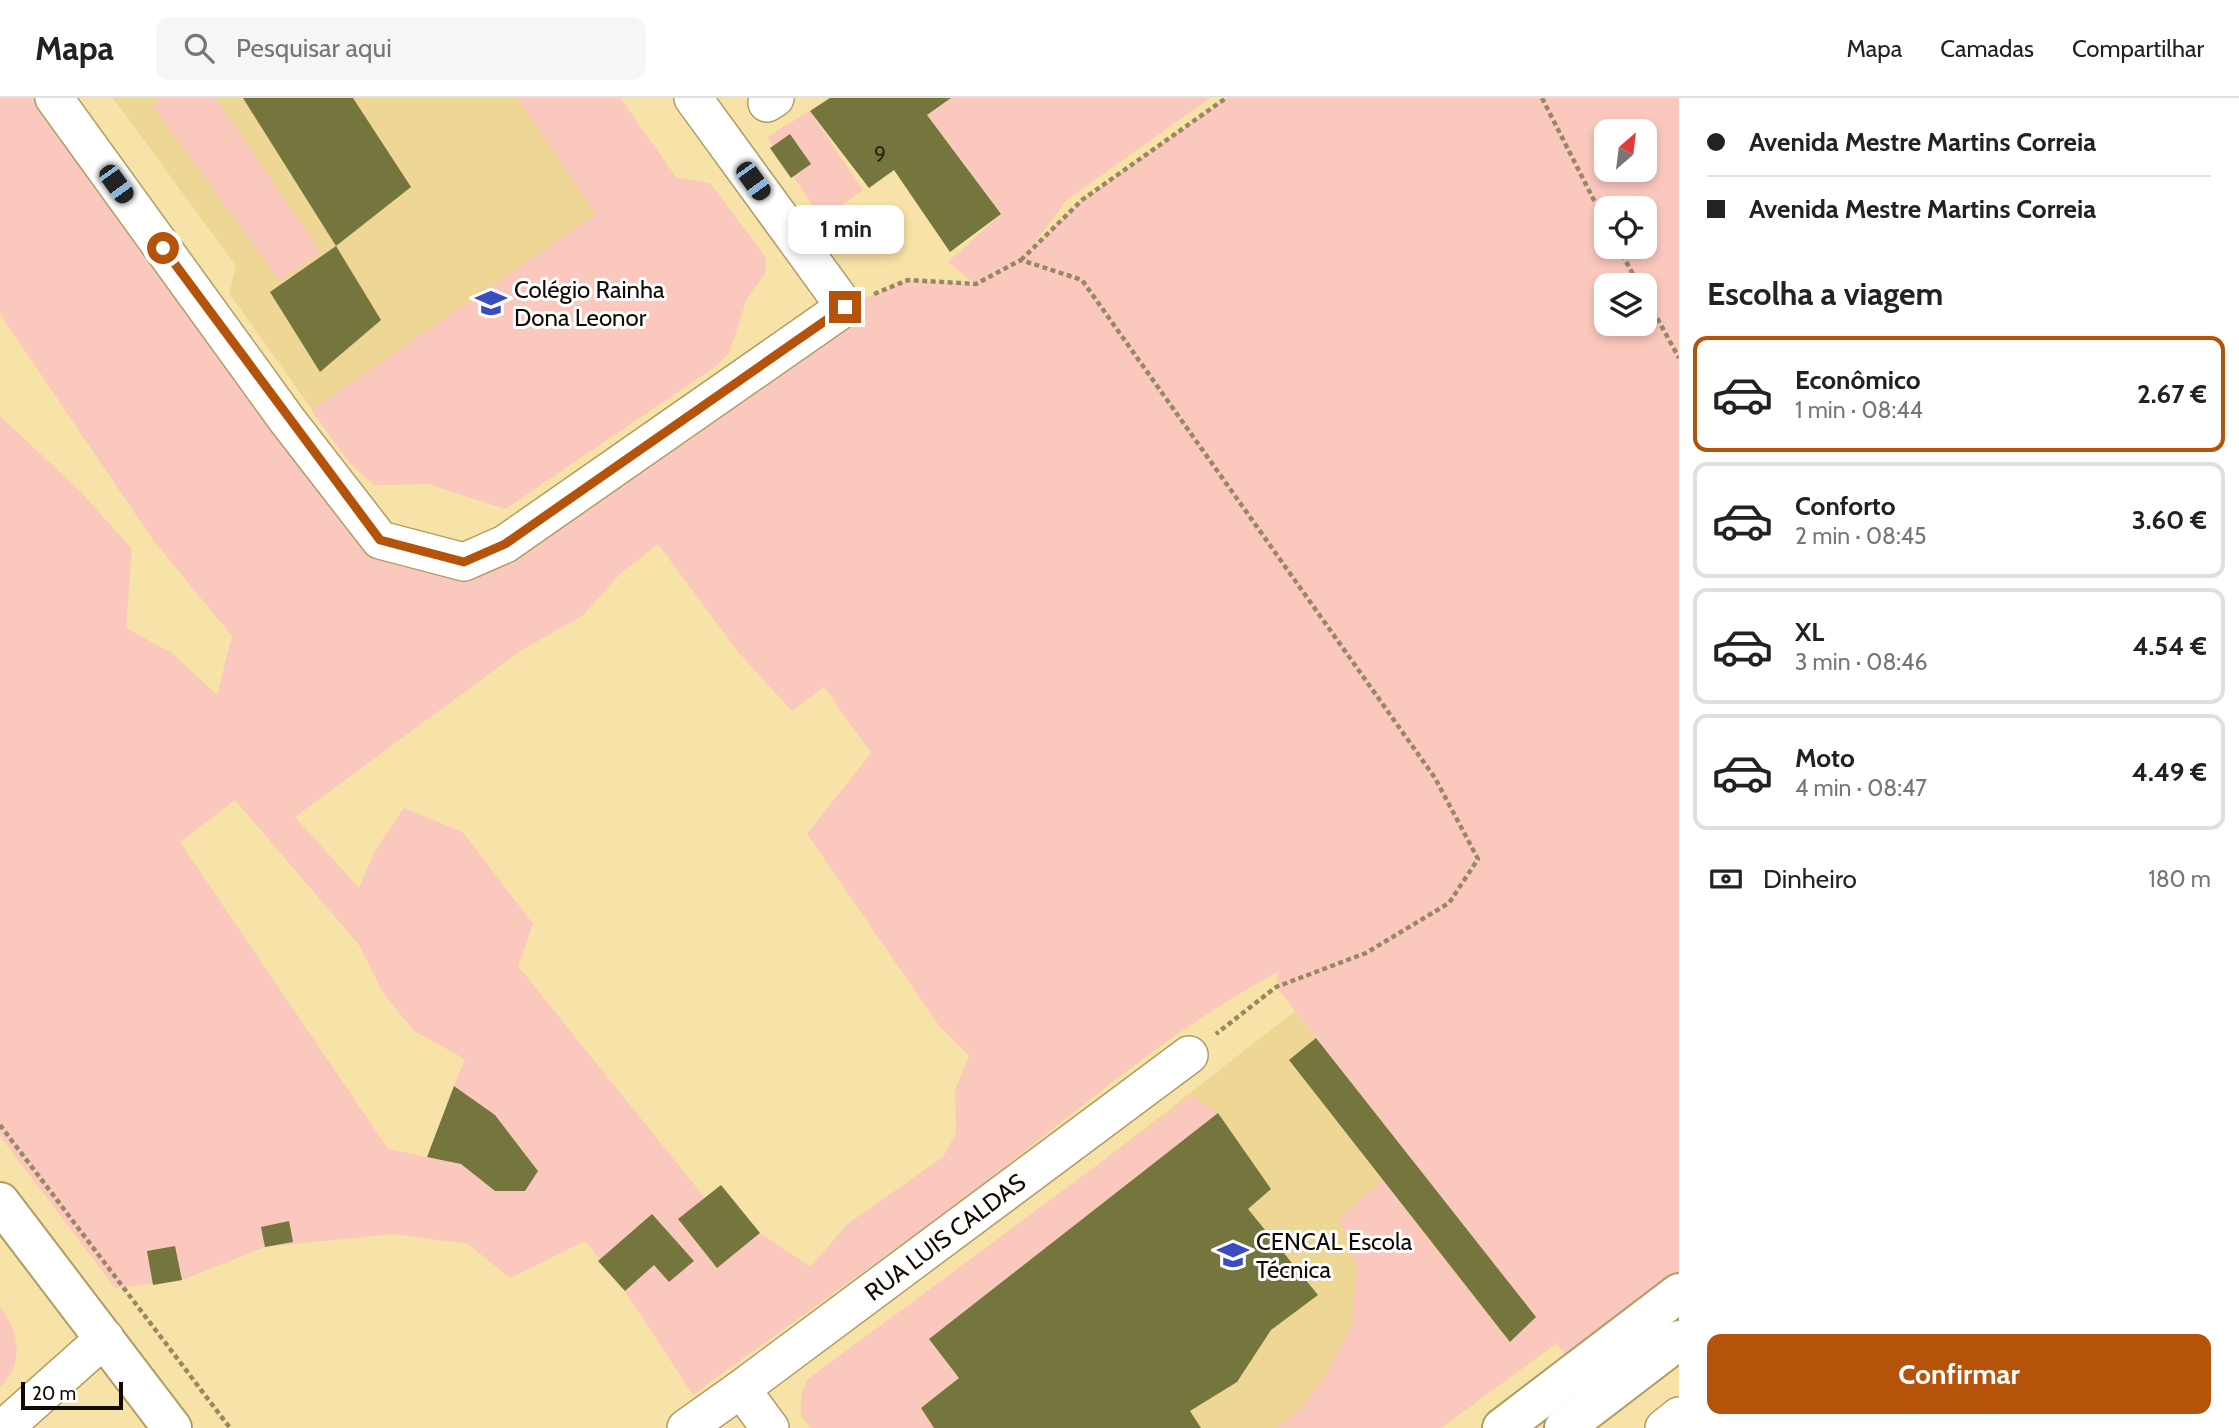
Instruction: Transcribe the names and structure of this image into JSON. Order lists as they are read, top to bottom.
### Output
{
  "streets": {
    "street": ["RUA LUIS CALDAS"]
  },
  "places": {
    "school or university": ["Colégio Rainha Dona Leonor", "CENCAL Escola Técnica"]
  },
  "house_numbers": ["9"],
  "scale_bar": "20 m",
  "north": "top right",
  "page": {
    "header": "Mapa",
    "search": "Pesquisar aqui",
    "nav": ["Mapa", "Camadas", "Compartilhar"],
    "banner": ["Avenida Mestre Martins Correia", "Avenida Mestre Martins Correia"],
    "bubble": "1 min",
    "heading": "Escolha a viagem",
    "list": [
      {
        "name": "Econômico",
        "note": "1 min · 08:44",
        "value": "2.67 €"
      },
      {
        "name": "Conforto",
        "note": "2 min · 08:45",
        "value": "3.60 €"
      },
      {
        "name": "XL",
        "note": "3 min · 08:46",
        "value": "4.54 €"
      },
      {
        "name": "Moto",
        "note": "4 min · 08:47",
        "value": "4.49 €"
      }
    ],
    "pay": ["Dinheiro", "180 m"],
    "buttons": "Confirmar",
    "scale": "20 m"
  }
}
